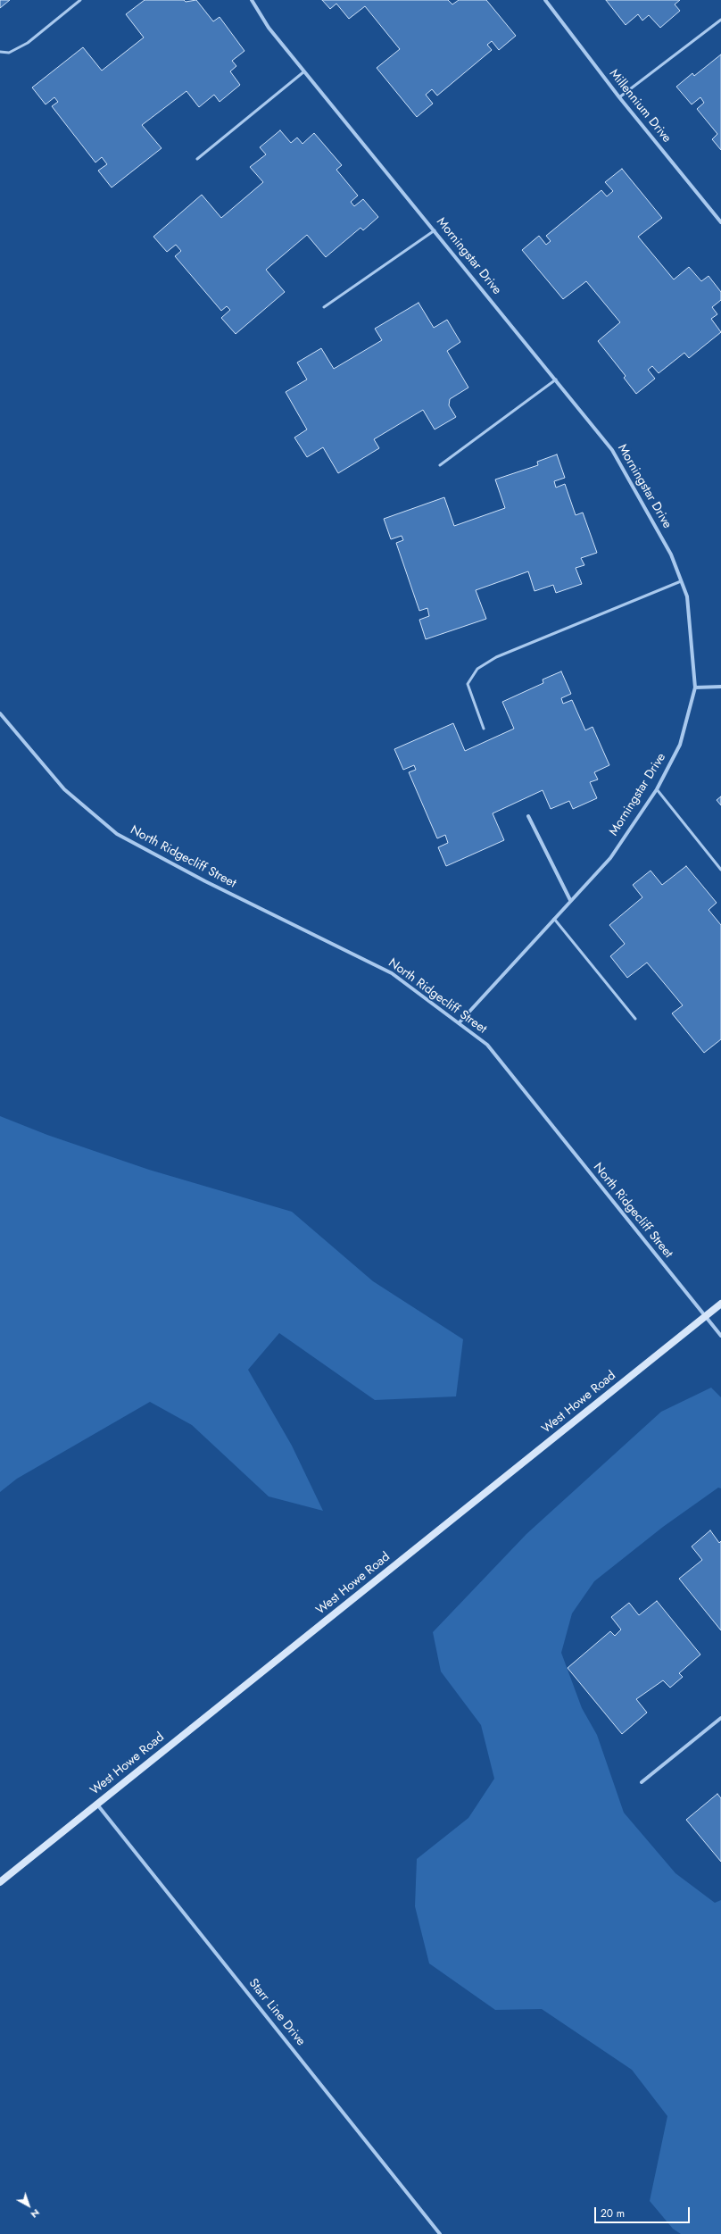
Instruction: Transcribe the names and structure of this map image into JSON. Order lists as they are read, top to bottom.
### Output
{
  "streets": {
    "main road": ["West Howe Road"],
    "street": [
      "Millennium Drive",
      "Morningstar Drive",
      "North Ridgecliff Street",
      "Starr Line Drive"
    ]
  },
  "crossings": [
    ["Morningstar Drive", "North Ridgecliff Street"],
    ["North Ridgecliff Street", "West Howe Road"],
    ["West Howe Road", "Starr Line Drive"]
  ],
  "scale_bar": "20 m",
  "north": "bottom right"
}
